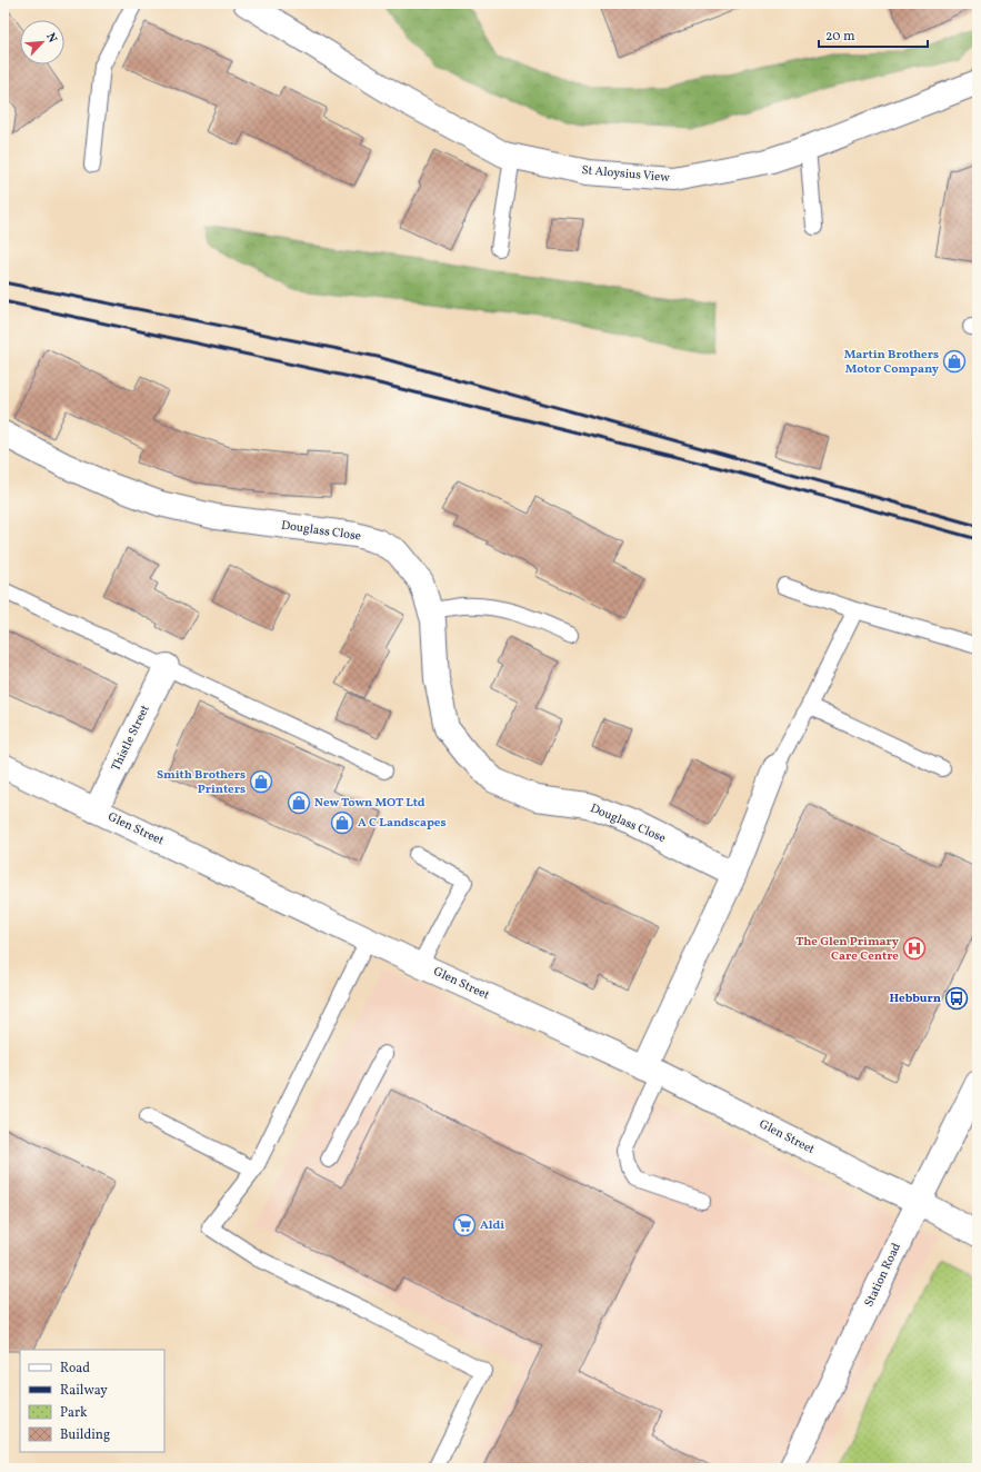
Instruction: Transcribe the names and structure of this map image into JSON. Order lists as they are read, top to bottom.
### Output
{
  "streets": {
    "street": [
      "St Aloysius View",
      "Douglass Close",
      "Thistle Street",
      "Glen Street",
      "Station Road"
    ]
  },
  "crossings": [
    ["Thistle Street", "Glen Street"],
    ["Glen Street", "Station Road"]
  ],
  "places": {
    "shop": [
      "Martin Brothers Motor Company",
      "Smith Brothers Printers",
      "New Town MOT Ltd",
      "A C Landscapes"
    ],
    "hospital": ["The Glen Primary Care Centre"],
    "bus stop": ["Hebburn"],
    "supermarket": ["Aldi"]
  },
  "legend": [
    "Road",
    "Railway",
    "Park",
    "Building"
  ],
  "scale_bar": "20 m",
  "north": "top right"
}
